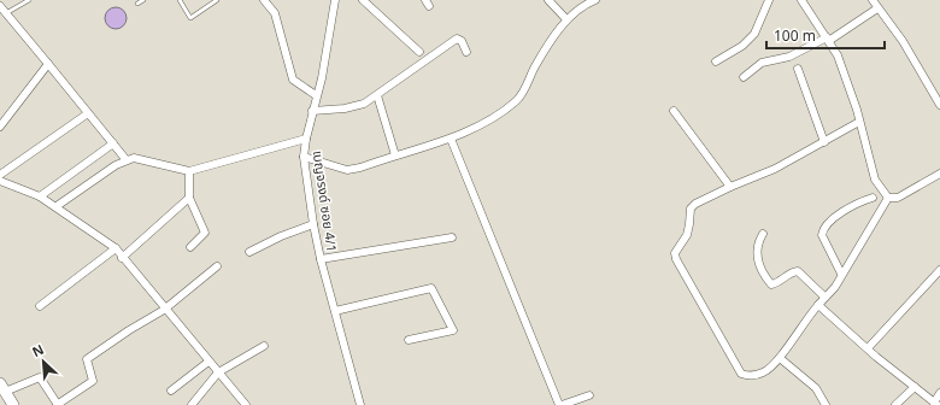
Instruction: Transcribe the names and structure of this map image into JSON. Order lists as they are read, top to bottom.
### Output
{
  "streets": {
    "street": ["เบญจรงด์ ซอย 4/1"]
  },
  "scale_bar": "100 m",
  "north": "top left"
}
